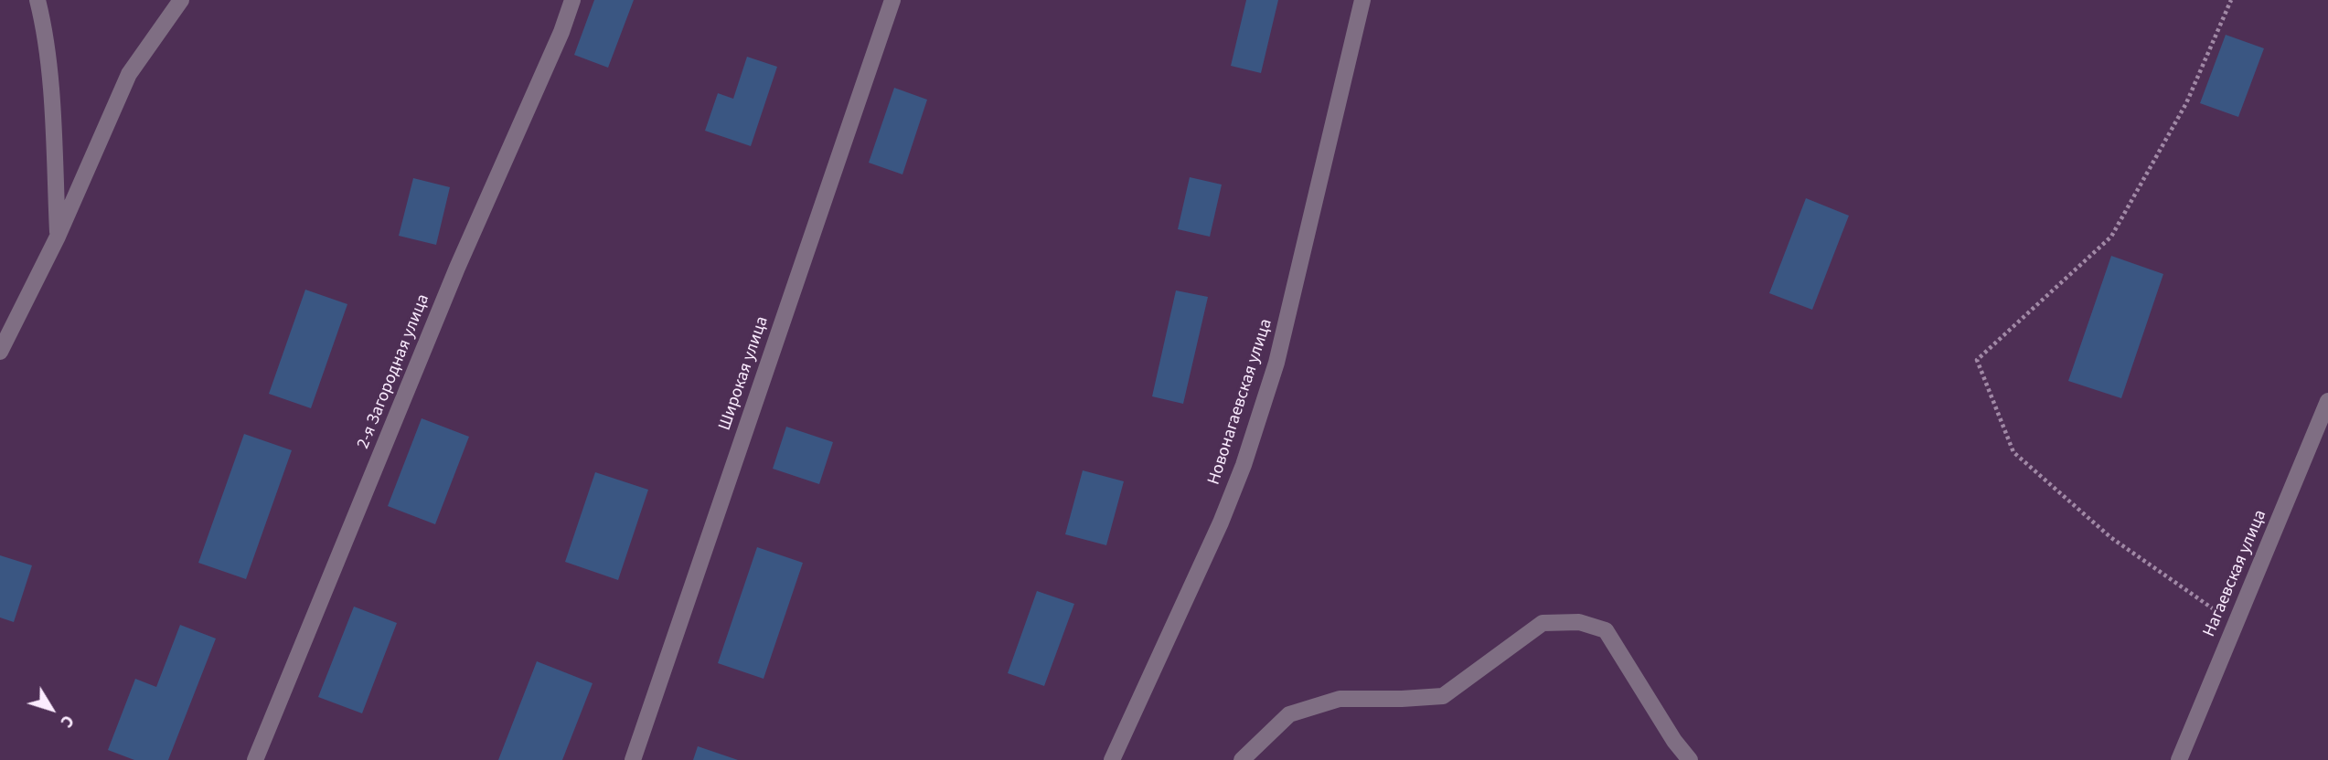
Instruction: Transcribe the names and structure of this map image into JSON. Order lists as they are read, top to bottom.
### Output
{
  "streets": {
    "street": [
      "2-я Загородная улица",
      "Широкая улица",
      "Новонагаевская улица",
      "Нагаевская улица"
    ]
  },
  "north": "bottom right"
}
